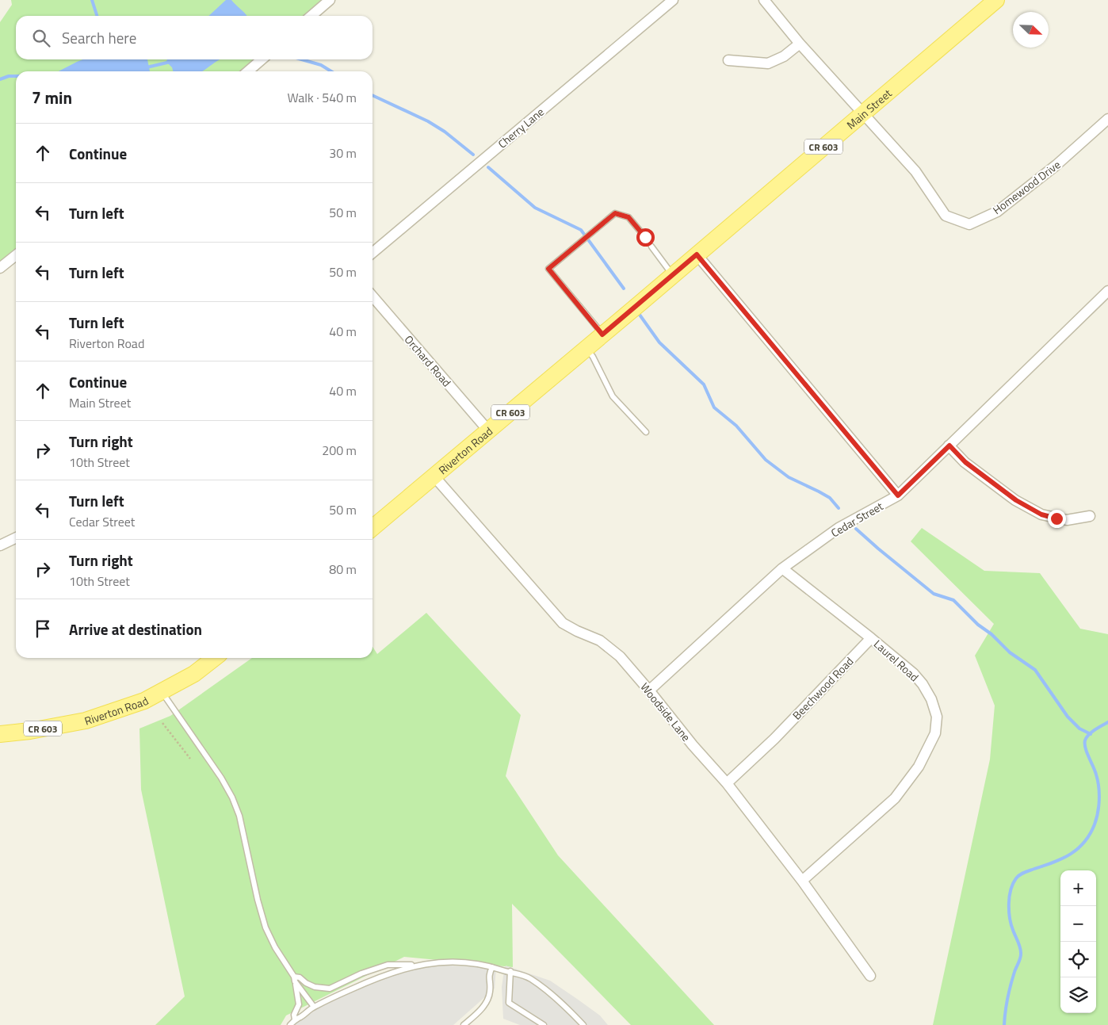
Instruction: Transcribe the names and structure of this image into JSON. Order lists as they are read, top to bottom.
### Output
{
  "streets": {
    "main road": ["Main Street", "CR 603", "Riverton Road"],
    "street": [
      "Cherry Lane",
      "Homewood Drive",
      "Orchard Road",
      "Cedar Street",
      "Laurel Road",
      "Beechwood Road",
      "Woodside Lane"
    ]
  },
  "crossings": [
    ["Main Street", "Homewood Drive"],
    ["Main Street", "Riverton Road"],
    ["Orchard Road", "Riverton Road"],
    ["Riverton Road", "Woodside Lane"],
    ["Cedar Street", "Laurel Road"],
    ["Cedar Street", "Woodside Lane"],
    ["Laurel Road", "Beechwood Road"],
    ["Laurel Road", "Woodside Lane"],
    ["Beechwood Road", "Woodside Lane"]
  ],
  "north": "bottom right",
  "page": {
    "search": "Search here",
    "heading": ["7 min", "Walk · 540 m"],
    "list": [
      ["Continue", "30 m"],
      ["Turn left", "50 m"],
      ["Turn left", "50 m"],
      ["Turn left", "Riverton Road", "40 m"],
      ["Continue", "Main Street", "40 m"],
      ["Turn right", "10th Street", "200 m"],
      ["Turn left", "Cedar Street", "50 m"],
      ["Turn right", "10th Street", "80 m"],
      "Arrive at destination"
    ],
    "map_buttons": ["+", "−"]
  }
}
